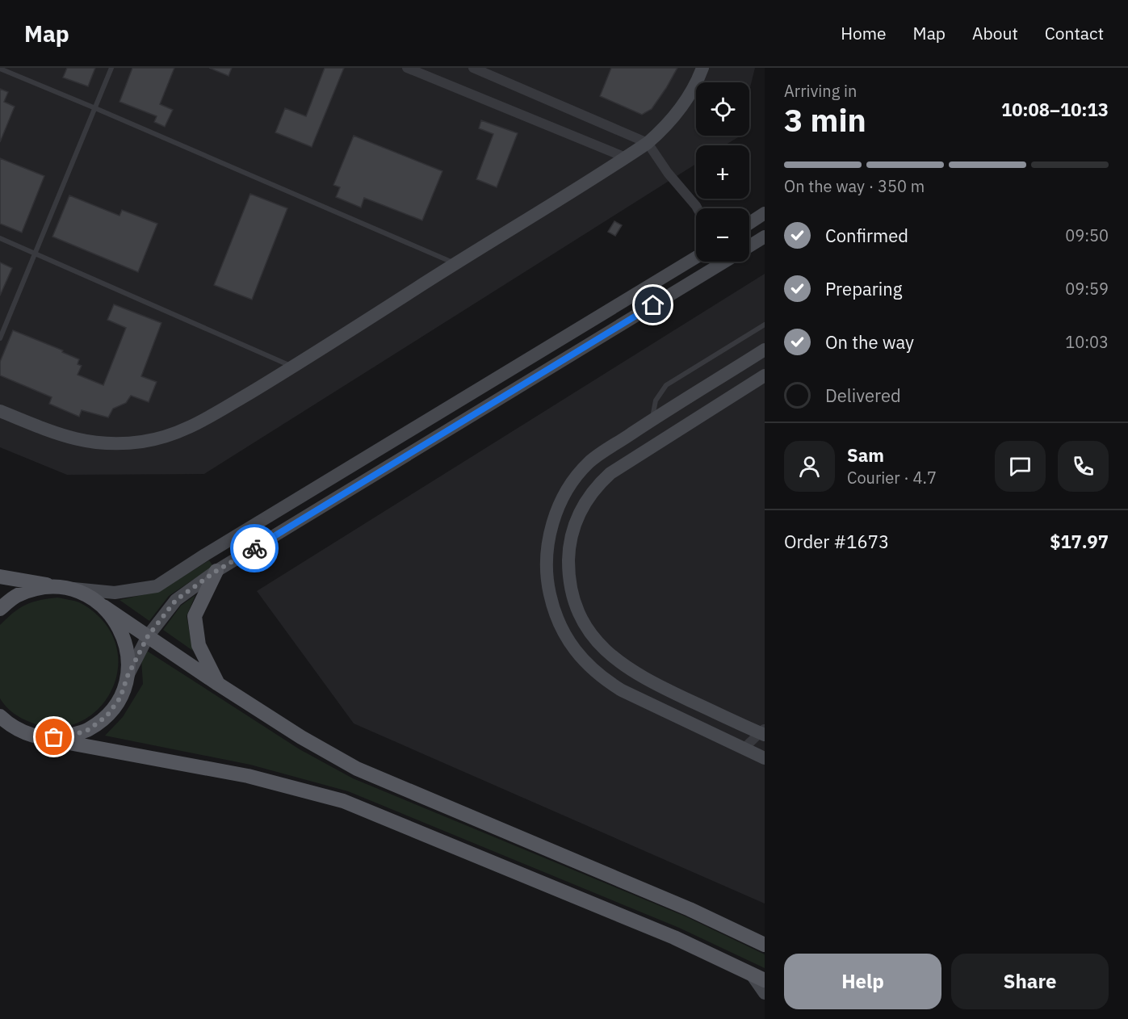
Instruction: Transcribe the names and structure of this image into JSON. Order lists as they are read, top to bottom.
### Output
{
  "page": {
    "header": "Map",
    "nav": [
      "Home",
      "Map",
      "About",
      "Contact"
    ],
    "heading": ["3 min", "Arriving in", "10:08–10:13"],
    "panel": [
      "Sam",
      "Courier · 4.7",
      "Order #1673",
      "$17.97"
    ],
    "map_buttons": ["+", "−"],
    "bar": "On the way · 350 m",
    "list": [
      ["Confirmed", "09:50"],
      ["Preparing", "09:59"],
      ["On the way", "10:03"],
      "Delivered"
    ],
    "buttons": ["Help", "Share"]
  }
}
